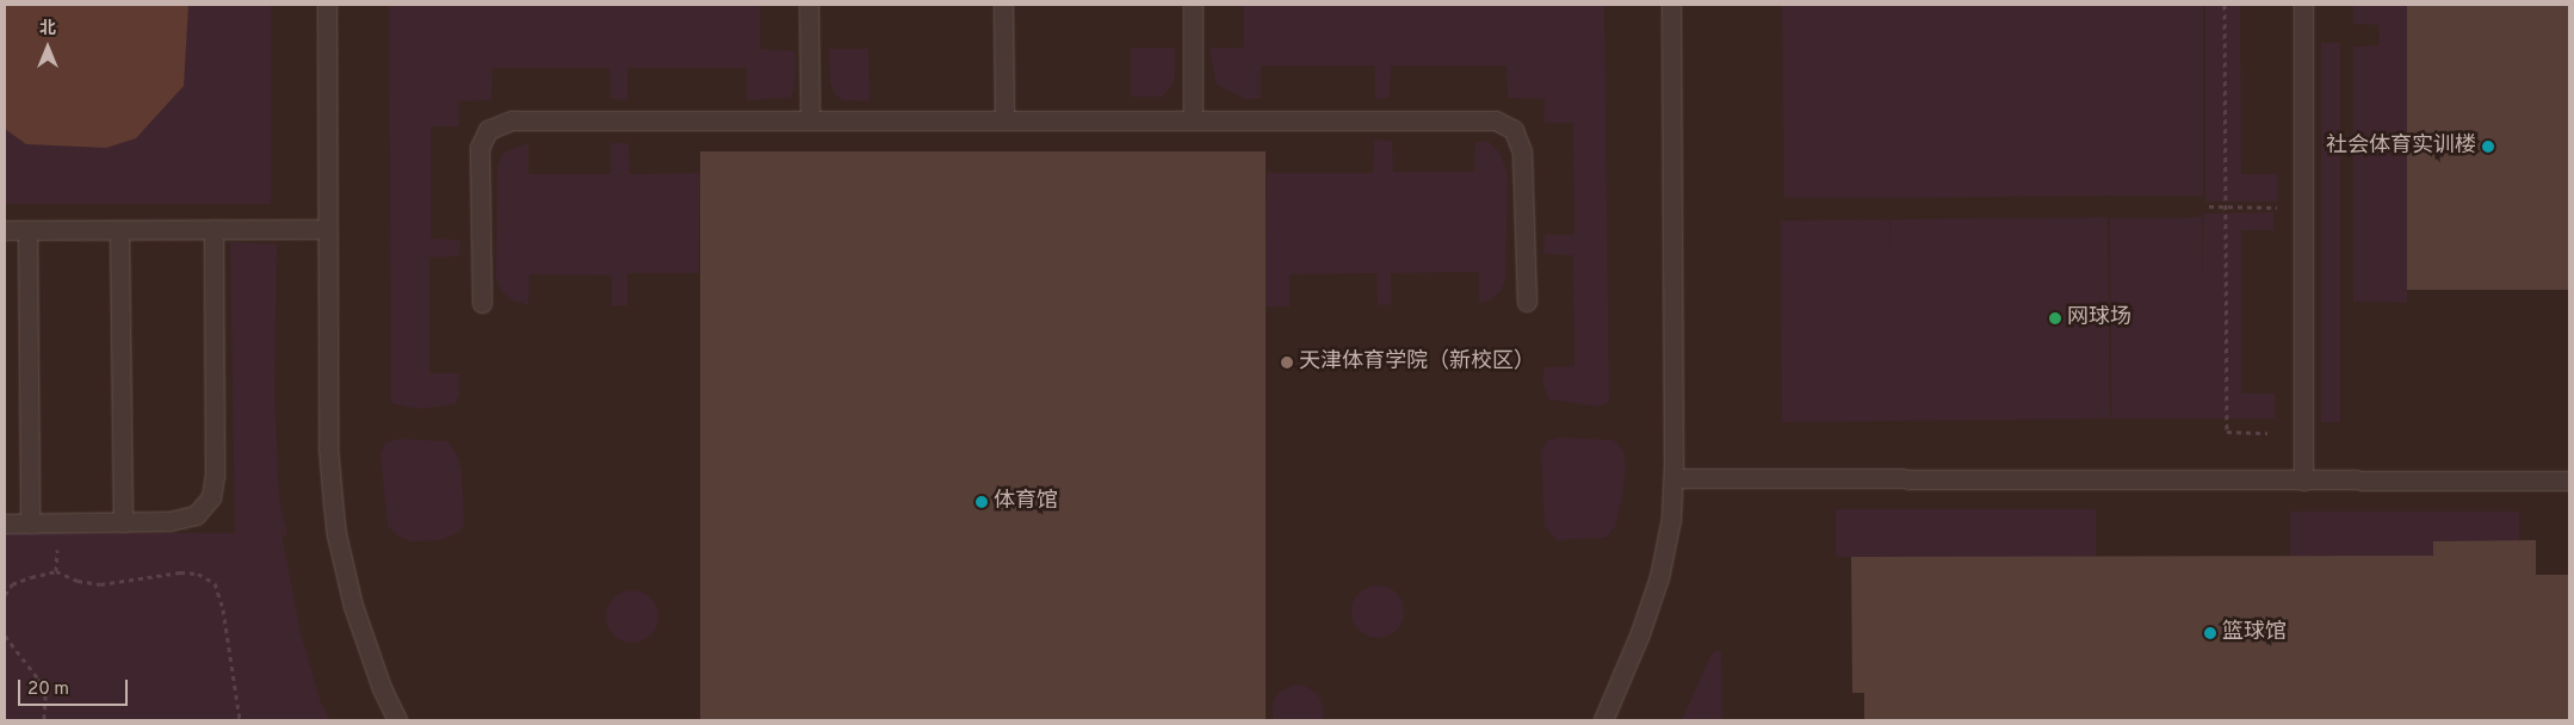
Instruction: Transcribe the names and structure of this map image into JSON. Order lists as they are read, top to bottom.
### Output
{
  "places": [
    "社会体育实训楼",
    "网球场",
    "天津体育学院（新校区）",
    "体育馆",
    "篮球馆"
  ],
  "scale_bar": "20 m",
  "north": "top"
}
